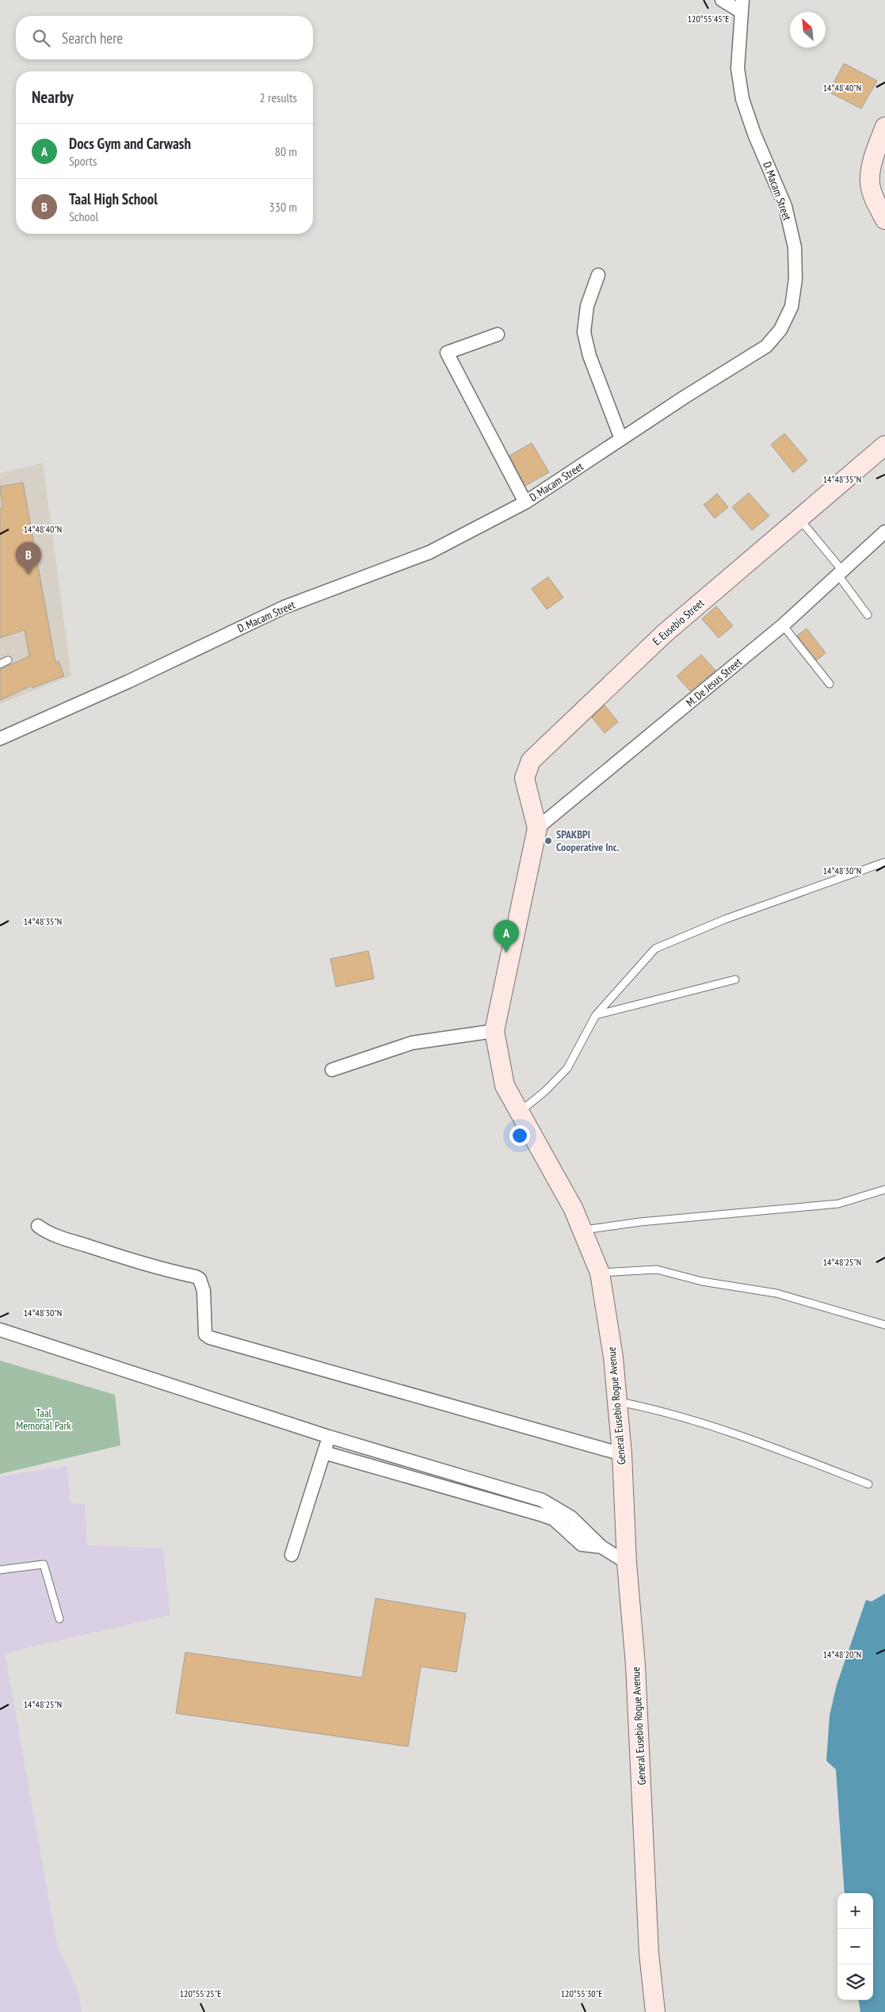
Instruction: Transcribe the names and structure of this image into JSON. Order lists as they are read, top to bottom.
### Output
{
  "streets": {
    "main road": ["E. Eusebio Street", "General Eusebio Rogue Avenue"],
    "street": ["D. Macam Street", "M. De Jesus Street"]
  },
  "crossings": [
    ["E. Eusebio Street", "M. De Jesus Street"],
    ["E. Eusebio Street", "General Eusebio Rogue Avenue"],
    ["M. De Jesus Street", "General Eusebio Rogue Avenue"]
  ],
  "parks": ["Taal Memorial Park"],
  "places": ["SPAKBPI Cooperative Inc."],
  "north": "top left",
  "page": {
    "search": "Search here",
    "heading": ["Nearby", "2 results"],
    "list": [
      {
        "mark": "A",
        "name": "Docs Gym and Carwash",
        "note": "Sports",
        "value": "80 m"
      },
      {
        "mark": "B",
        "name": "Taal High School",
        "note": "School",
        "value": "330 m"
      }
    ],
    "pins": ["B", "A"],
    "map_buttons": ["+", "−"]
  },
  "coordinates": [
    "120°55'45\"E",
    "14°48'40\"N",
    "14°48'35\"N",
    "14°48'30\"N",
    "14°48'25\"N",
    "14°48'20\"N",
    "120°55'25\"E",
    "120°55'30\"E"
  ]
}
